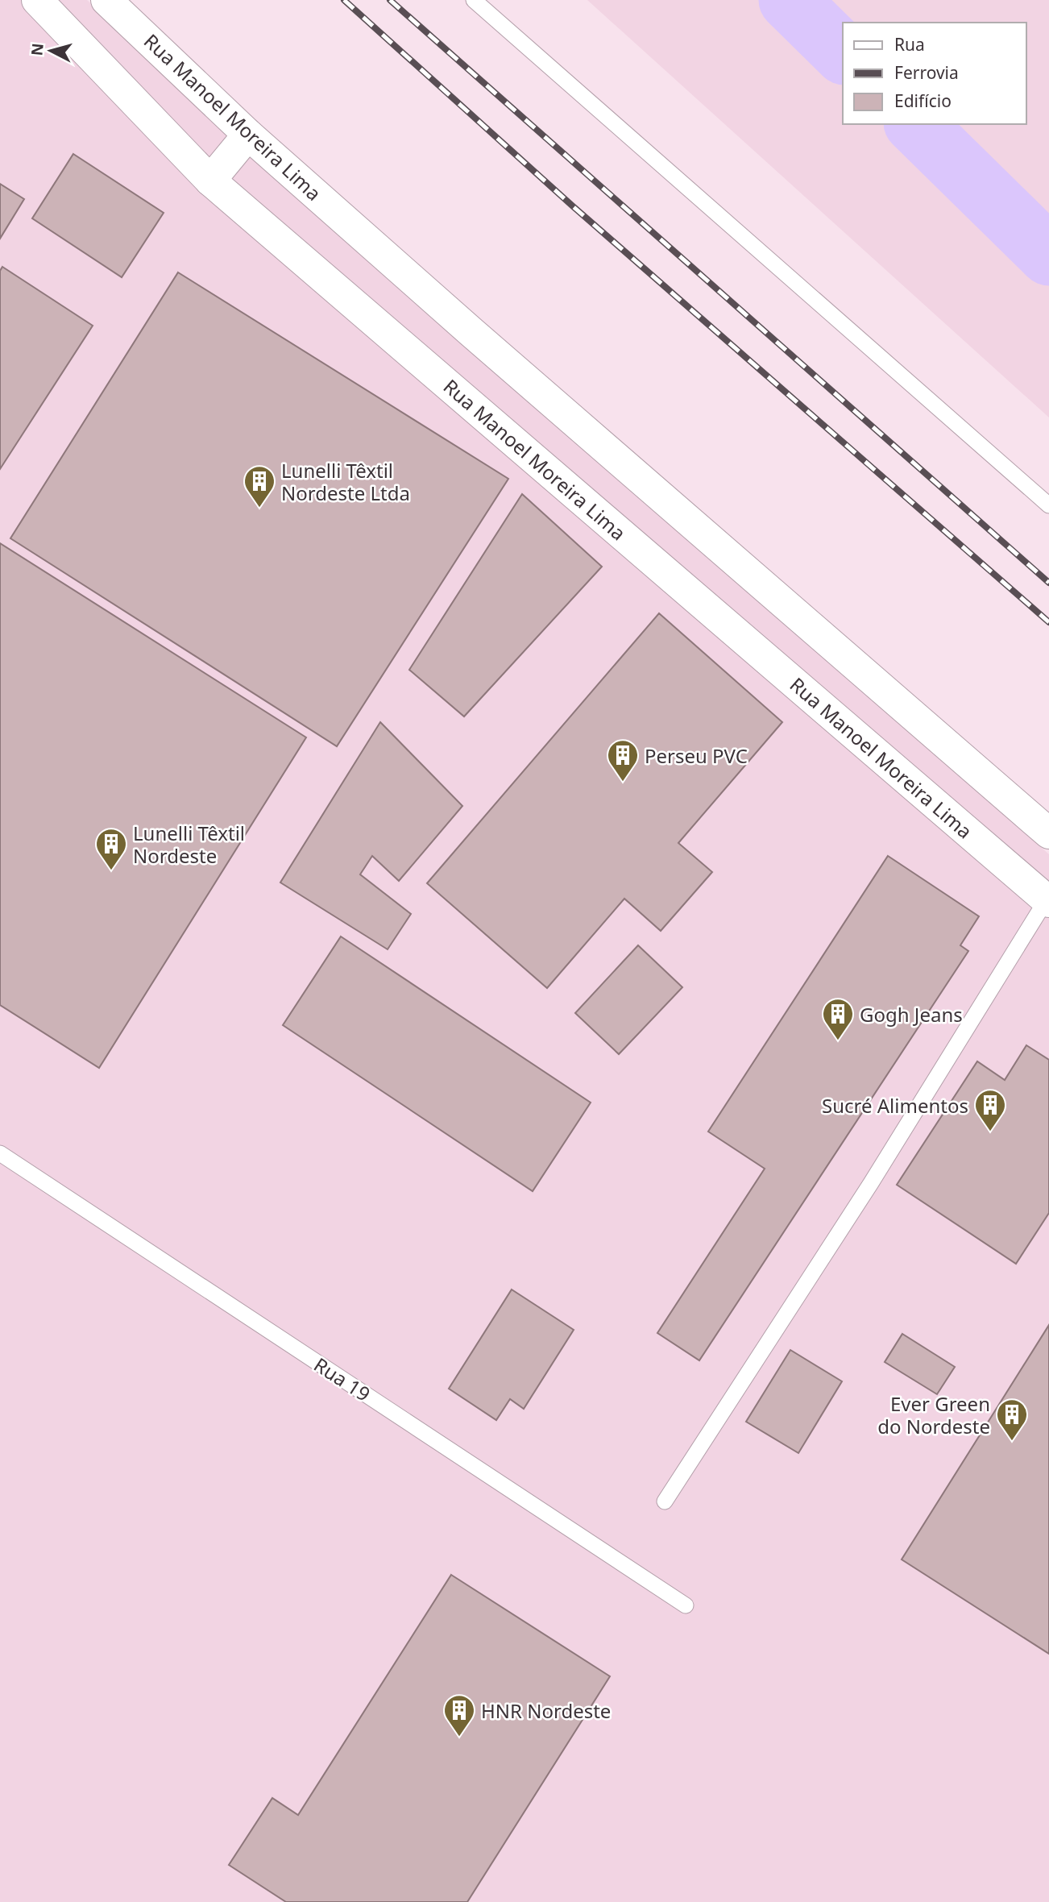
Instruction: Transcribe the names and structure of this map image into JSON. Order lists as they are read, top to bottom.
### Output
{
  "streets": {
    "street": ["Rua Manoel Moreira Lima"],
    "lane": ["Rua 19"]
  },
  "places": {
    "building": [
      "Lunelli Têxtil Nordeste Ltda",
      "Perseu PVC",
      "Lunelli Têxtil Nordeste",
      "Gogh Jeans",
      "Sucré Alimentos",
      "Ever Green do Nordeste",
      "HNR Nordeste"
    ]
  },
  "legend": ["Rua", "Ferrovia", "Edifício"],
  "north": "left"
}
